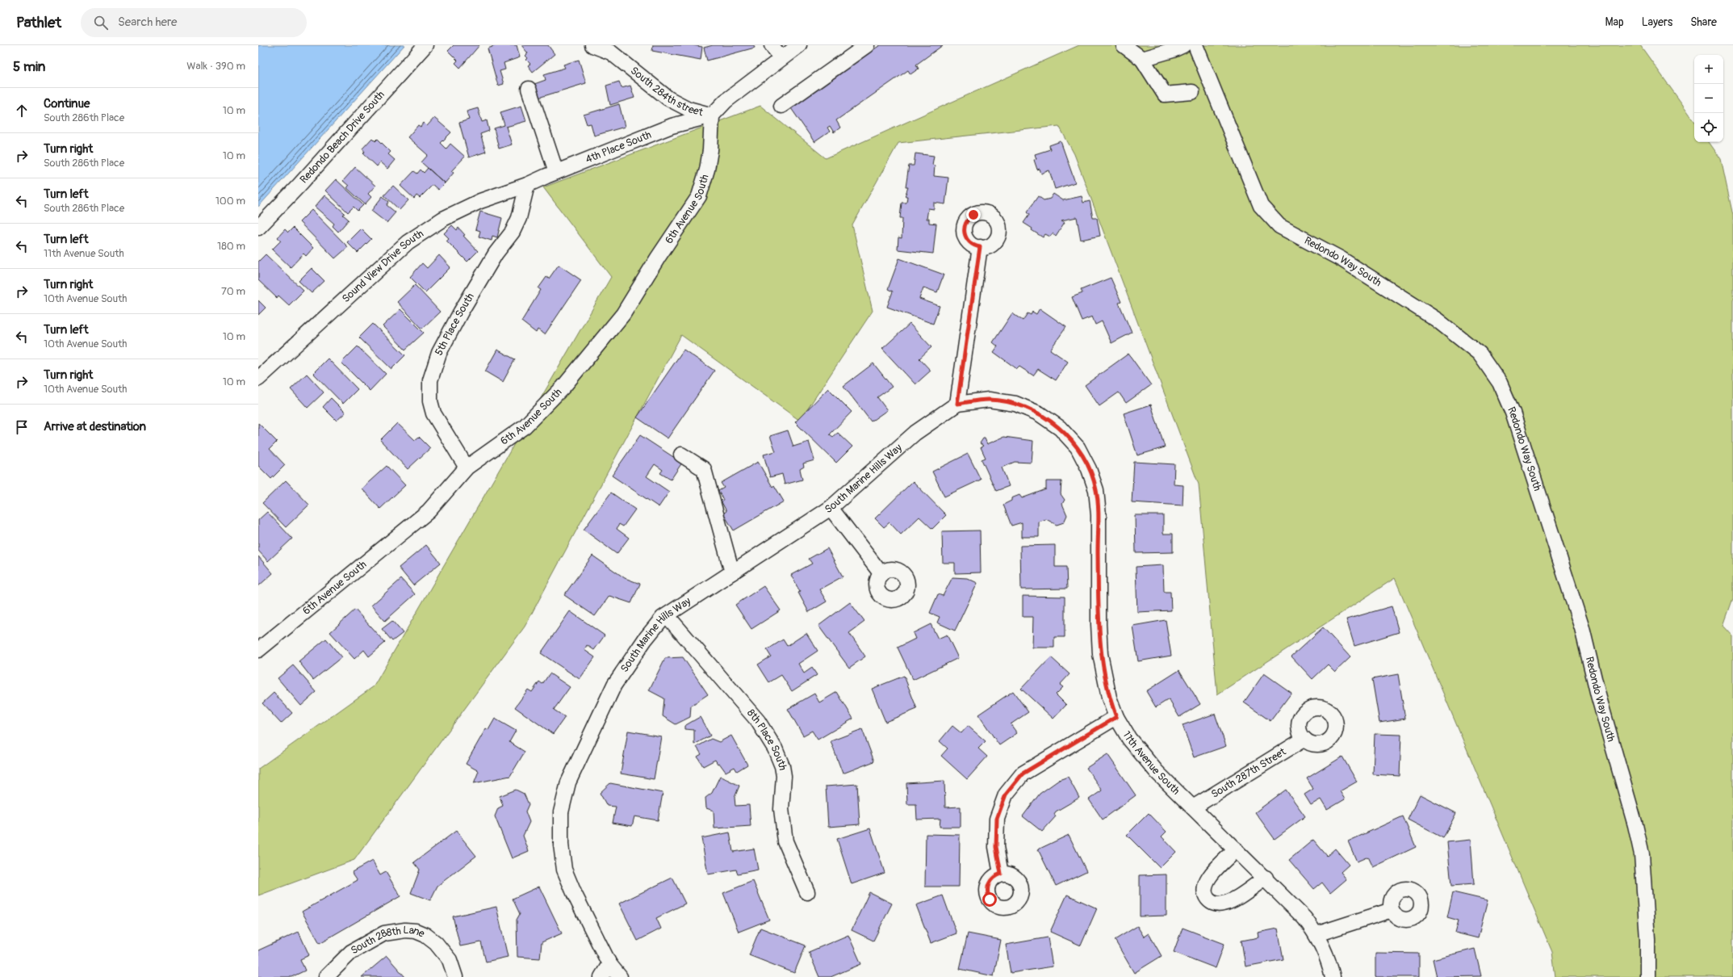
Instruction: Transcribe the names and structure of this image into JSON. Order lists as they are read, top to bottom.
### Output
{
  "streets": {
    "street": [
      "South 284th street",
      "Redondo Beach Drive South",
      "4th Place South",
      "6th Avenue South",
      "Redondo Way South",
      "Sound View Drive South",
      "5th Place South",
      "South Marine Hills Way",
      "8th Place South",
      "11th Avenue South",
      "South 287th Street",
      "South 288th Lane"
    ]
  },
  "crossings": [
    ["South 284th street", "4th Place South"],
    ["South 284th street", "6th Avenue South"],
    ["4th Place South", "6th Avenue South"],
    ["4th Place South", "Sound View Drive South"],
    ["4th Place South", "5th Place South"],
    ["6th Avenue South", "5th Place South"],
    ["Sound View Drive South", "5th Place South"],
    ["South Marine Hills Way", "8th Place South"],
    ["South Marine Hills Way", "11th Avenue South"],
    ["11th Avenue South", "South 287th Street"]
  ],
  "page": {
    "header": "Pathlet",
    "search": "Search here",
    "nav": ["Map", "Layers", "Share"],
    "heading": ["5 min", "Walk · 390 m"],
    "map_buttons": ["+", "−"],
    "list": [
      ["Continue", "South 286th Place", "10 m"],
      ["Turn right", "South 286th Place", "10 m"],
      ["Turn left", "South 286th Place", "100 m"],
      ["Turn left", "11th Avenue South", "180 m"],
      ["Turn right", "10th Avenue South", "70 m"],
      ["Turn left", "10th Avenue South", "10 m"],
      ["Turn right", "10th Avenue South", "10 m"],
      "Arrive at destination"
    ]
  }
}
